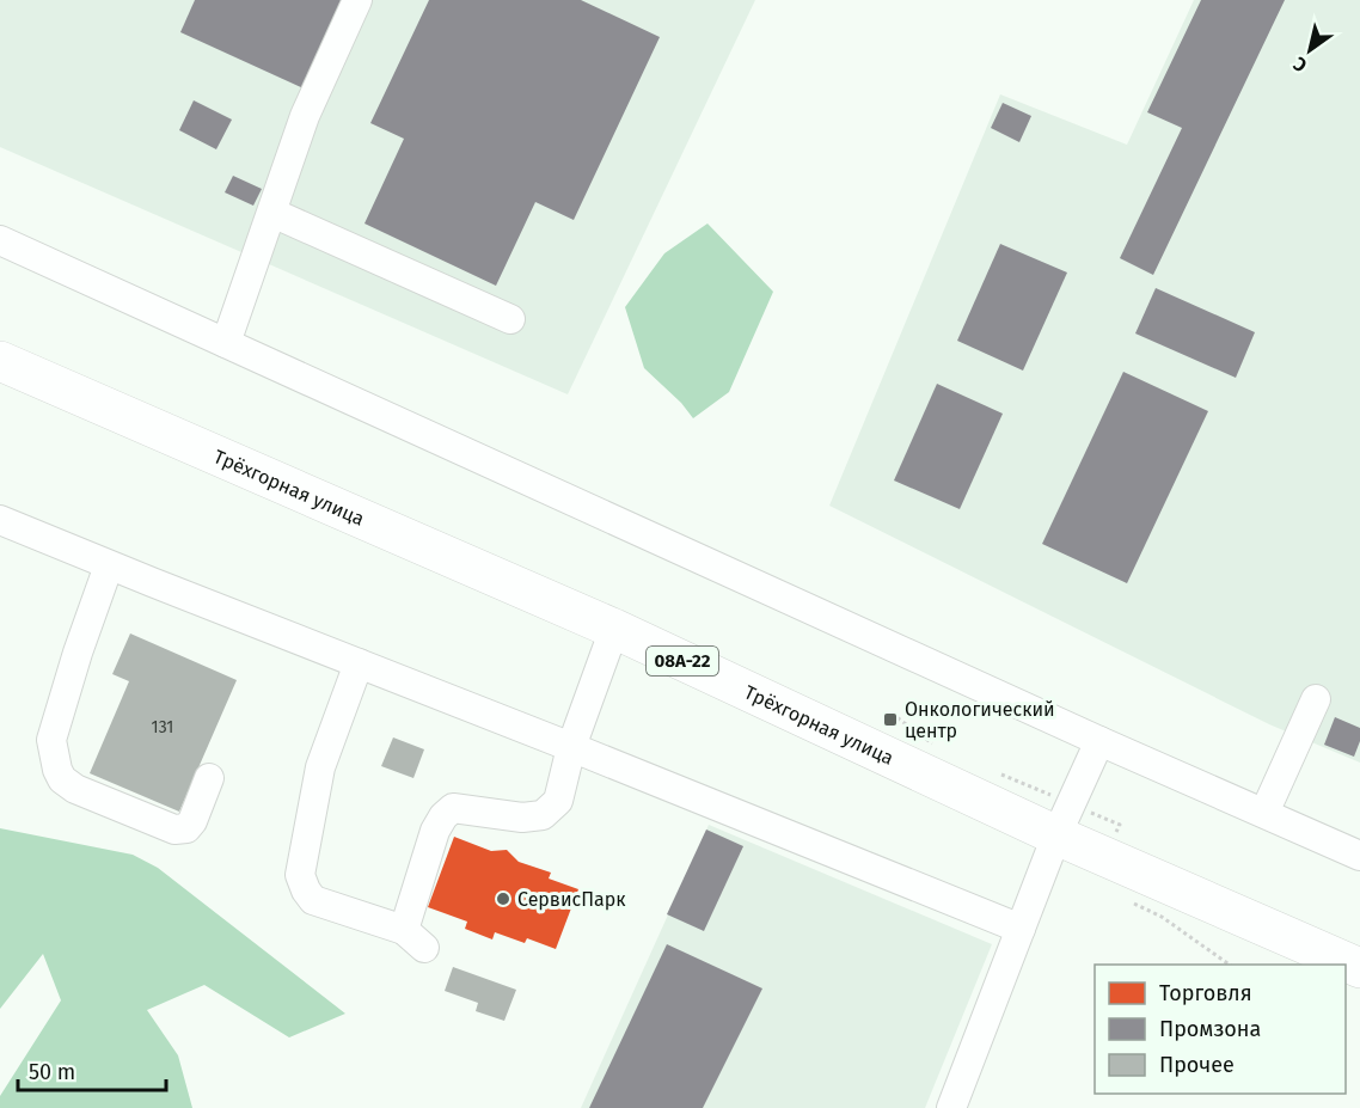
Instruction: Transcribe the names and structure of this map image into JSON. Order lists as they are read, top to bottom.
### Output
{
  "streets": {
    "highway": ["Трёхгорная улица", "08А-22"]
  },
  "places": {
    "transit": ["Онкологический центр"],
    "other": ["СервисПарк"]
  },
  "house_numbers": ["131"],
  "legend": ["Торговля", "Промзона", "Прочее"],
  "scale_bar": "50 m",
  "north": "bottom left"
}
